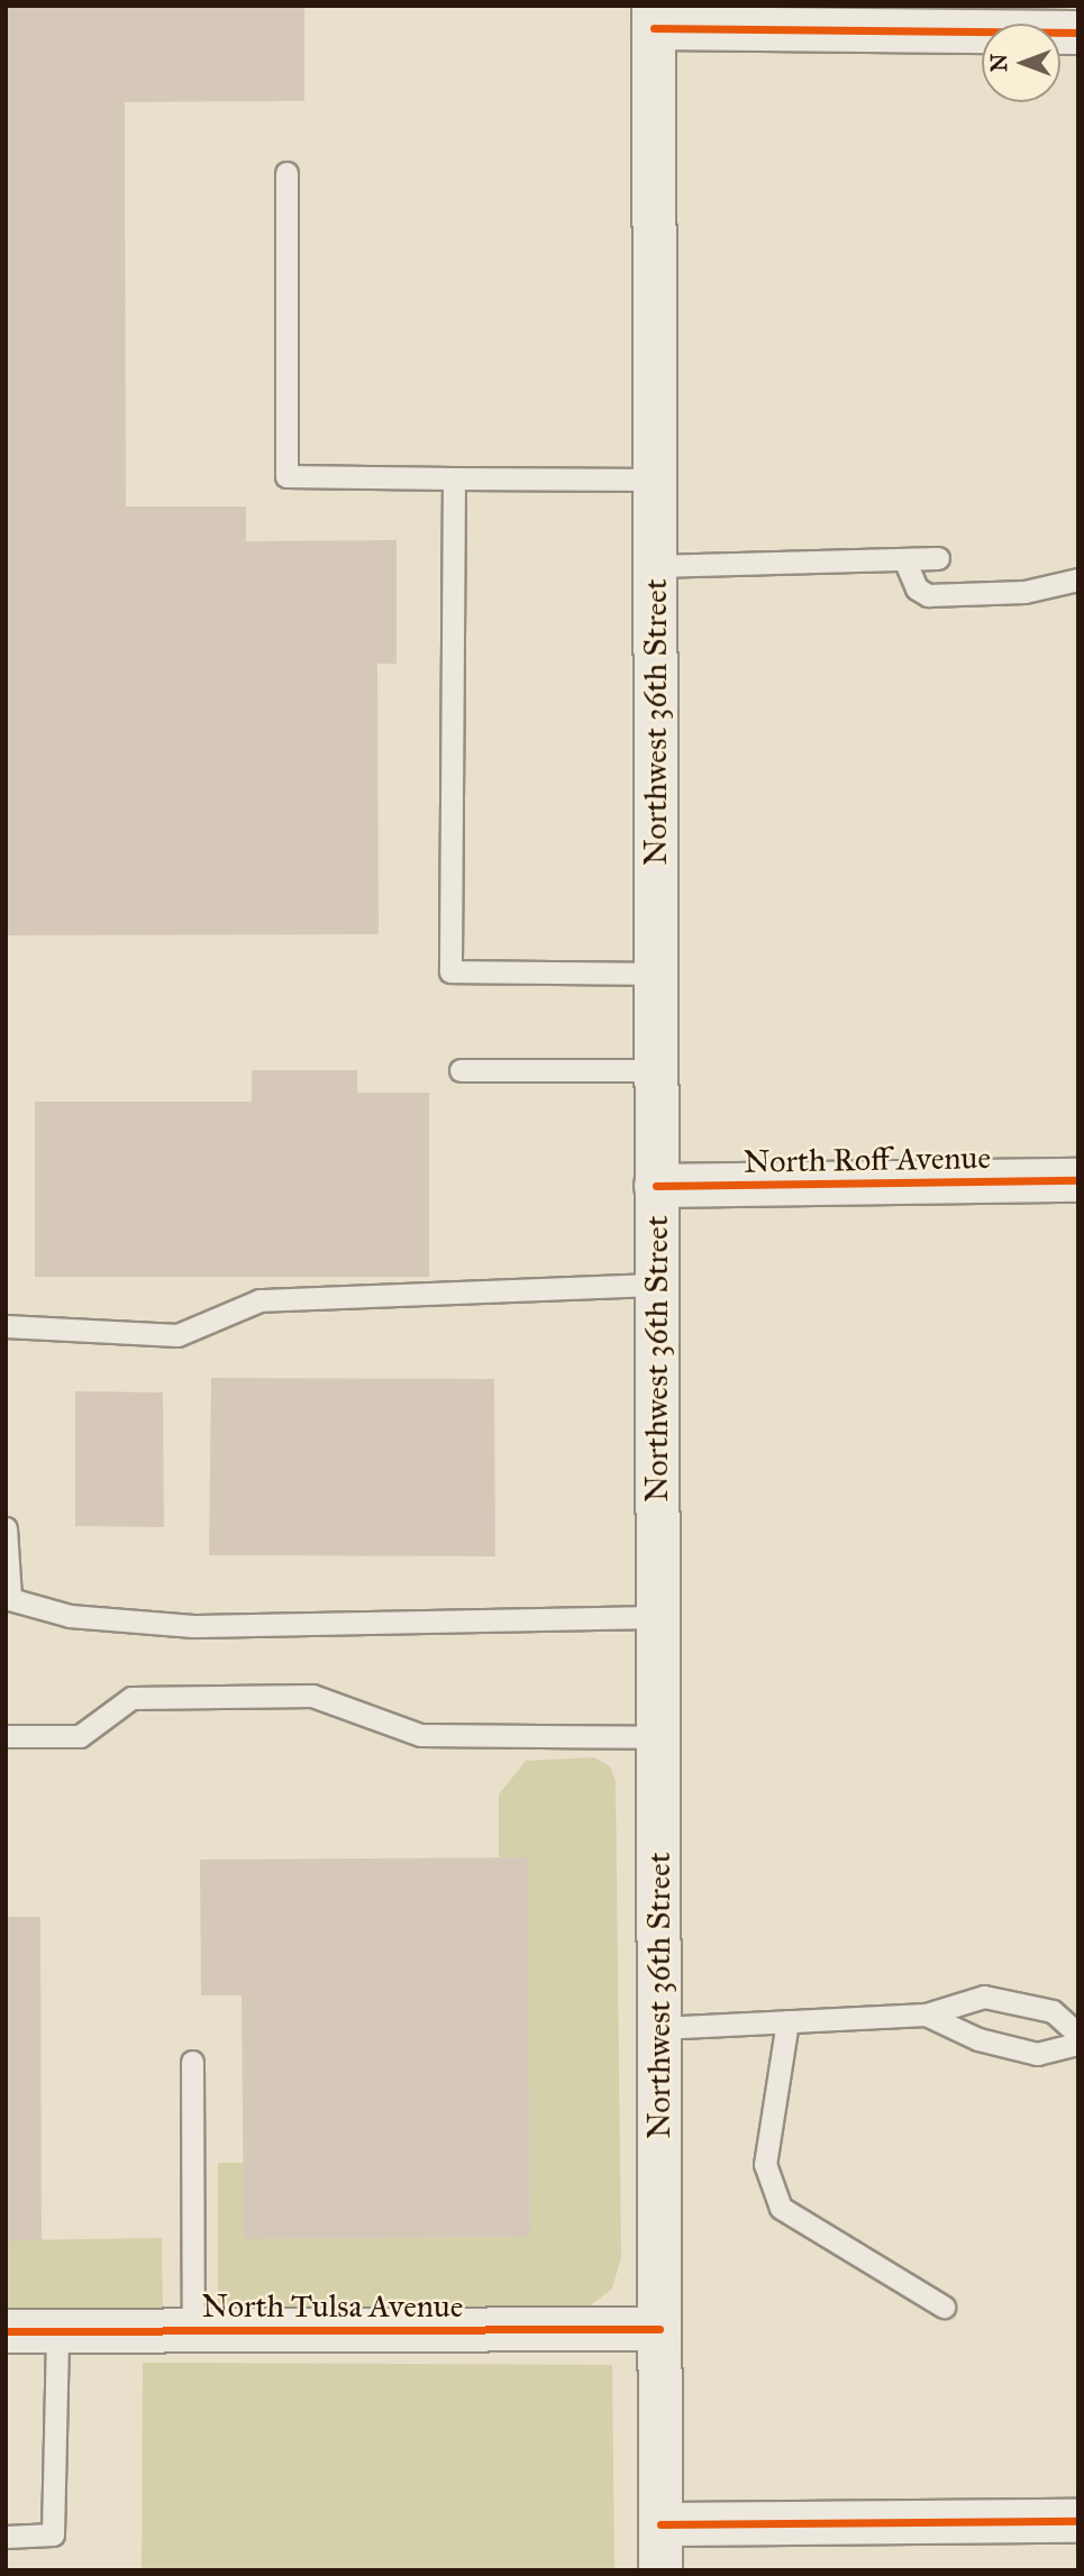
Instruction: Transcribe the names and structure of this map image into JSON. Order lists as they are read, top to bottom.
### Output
{
  "streets": {
    "main road": ["Northwest 36th Street", "North Roff Avenue", "North Tulsa Avenue"]
  },
  "crossings": [
    ["Northwest 36th Street", "North Roff Avenue"],
    ["Northwest 36th Street", "North Tulsa Avenue"]
  ],
  "north": "left"
}
